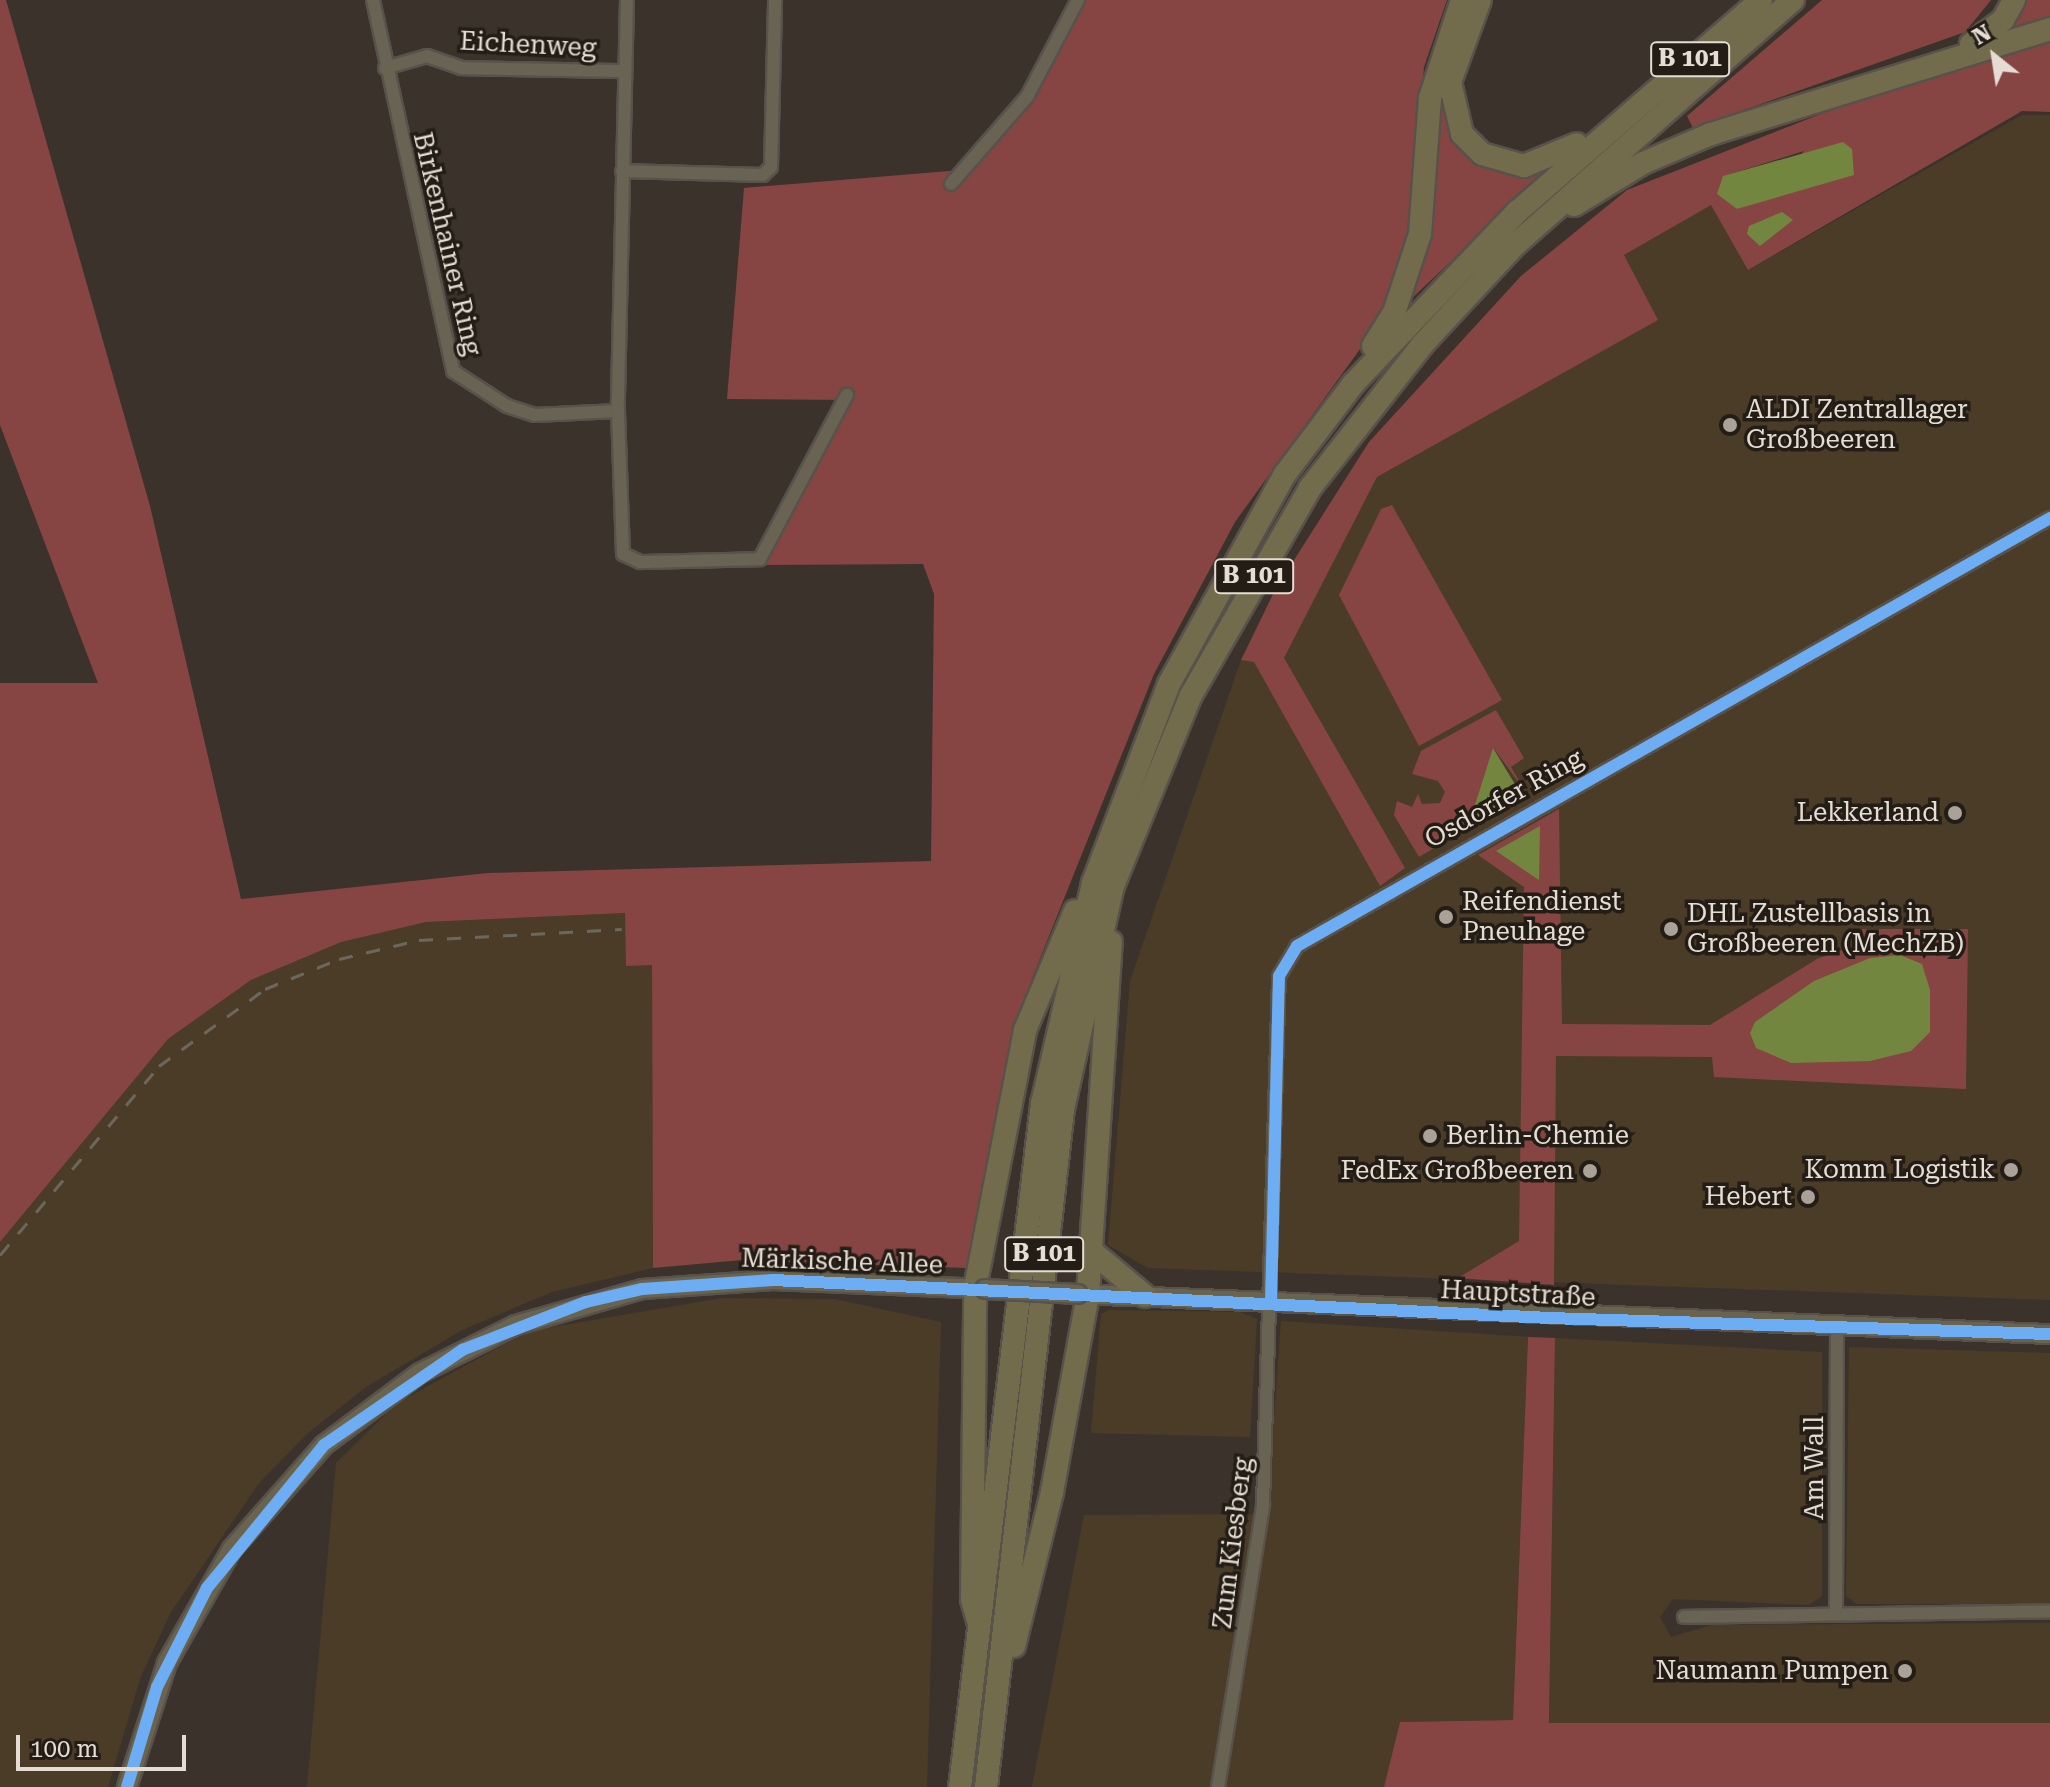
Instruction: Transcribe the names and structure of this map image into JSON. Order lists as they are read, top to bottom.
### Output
{
  "streets": {
    "highway": ["B 101"],
    "street": [
      "Eichenweg",
      "Birkenhainer Ring",
      "Osdorfer Ring",
      "Märkische Allee",
      "Hauptstraße",
      "Am Wall",
      "Zum Kiesberg"
    ]
  },
  "crossings": [
    ["Eichenweg", "Birkenhainer Ring"],
    ["Osdorfer Ring", "Hauptstraße"],
    ["Osdorfer Ring", "Zum Kiesberg"],
    ["Märkische Allee", "Hauptstraße"],
    ["Hauptstraße", "Am Wall"],
    ["Hauptstraße", "Zum Kiesberg"]
  ],
  "places": [
    "ALDI Zentrallager Großbeeren",
    "Lekkerland",
    "Reifendienst Pneuhage",
    "DHL Zustellbasis in Großbeeren (MechZB)",
    "Berlin-Chemie",
    "Komm Logistik",
    "FedEx Großbeeren",
    "Hebert",
    "Naumann Pumpen"
  ],
  "scale_bar": "100 m",
  "north": "top left"
}
